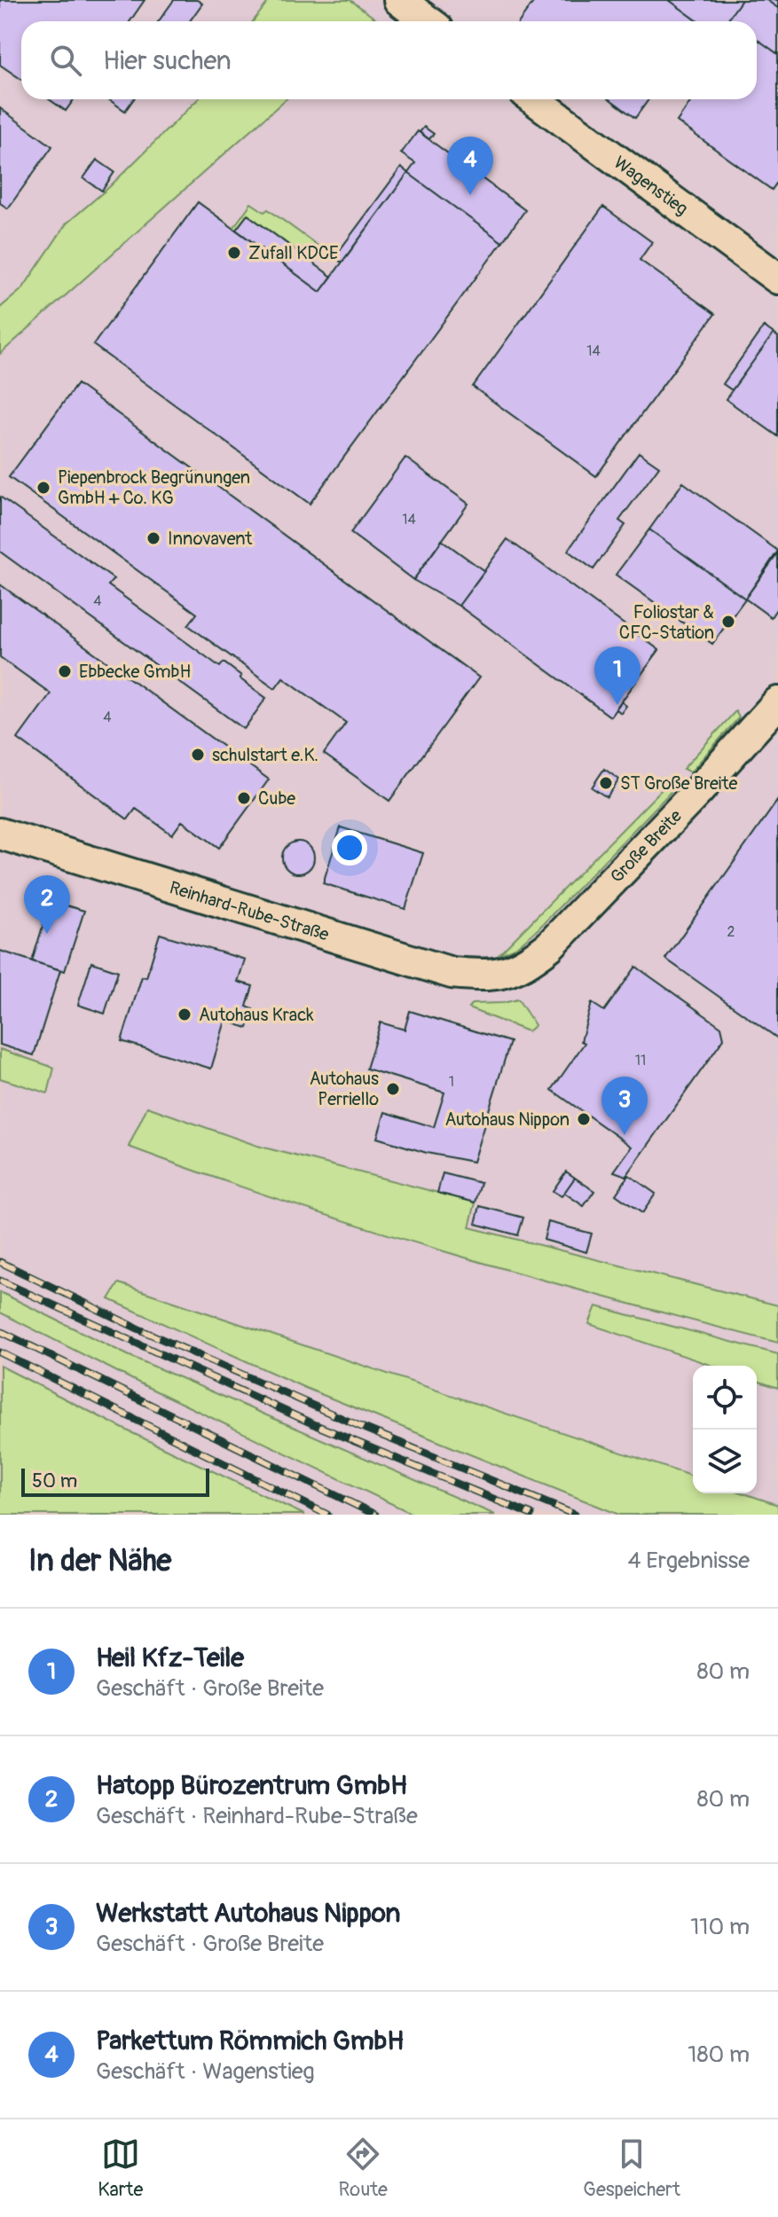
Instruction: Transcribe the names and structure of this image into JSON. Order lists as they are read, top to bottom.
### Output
{
  "streets": {
    "street": ["Wagenstieg", "Große Breite", "Reinhard-Rube-Straße"]
  },
  "crossings": [
    ["Große Breite", "Reinhard-Rube-Straße"]
  ],
  "places": [
    "Zufall KDCE",
    "Piepenbrock Begrünungen GmbH + Co. KG",
    "Innovavent",
    "Foliostar & CFC-Station",
    "Ebbecke GmbH",
    "schulstart e.K.",
    "ST Große Breite",
    "Cube",
    "Autohaus Krack",
    "Autohaus Perriello",
    "Autohaus Nippon"
  ],
  "house_numbers": [
    "14",
    "14",
    "4",
    "4",
    "2",
    "11",
    "1"
  ],
  "scale_bar": "50 m",
  "page": {
    "search": "Hier suchen",
    "pins": [
      "4",
      "1",
      "2",
      "3"
    ],
    "scale": "50 m",
    "heading": ["In der Nähe", "4 Ergebnisse"],
    "list": [
      {
        "mark": "1",
        "name": "Heil Kfz-Teile",
        "note": "Geschäft · Große Breite",
        "value": "80 m"
      },
      {
        "mark": "2",
        "name": "Hatopp Bürozentrum GmbH",
        "note": "Geschäft · Reinhard-Rube-Straße",
        "value": "80 m"
      },
      {
        "mark": "3",
        "name": "Werkstatt Autohaus Nippon",
        "note": "Geschäft · Große Breite",
        "value": "110 m"
      },
      {
        "mark": "4",
        "name": "Parkettum Römmich GmbH",
        "note": "Geschäft · Wagenstieg",
        "value": "180 m"
      }
    ],
    "nav": ["Karte", "Route", "Gespeichert"]
  }
}
